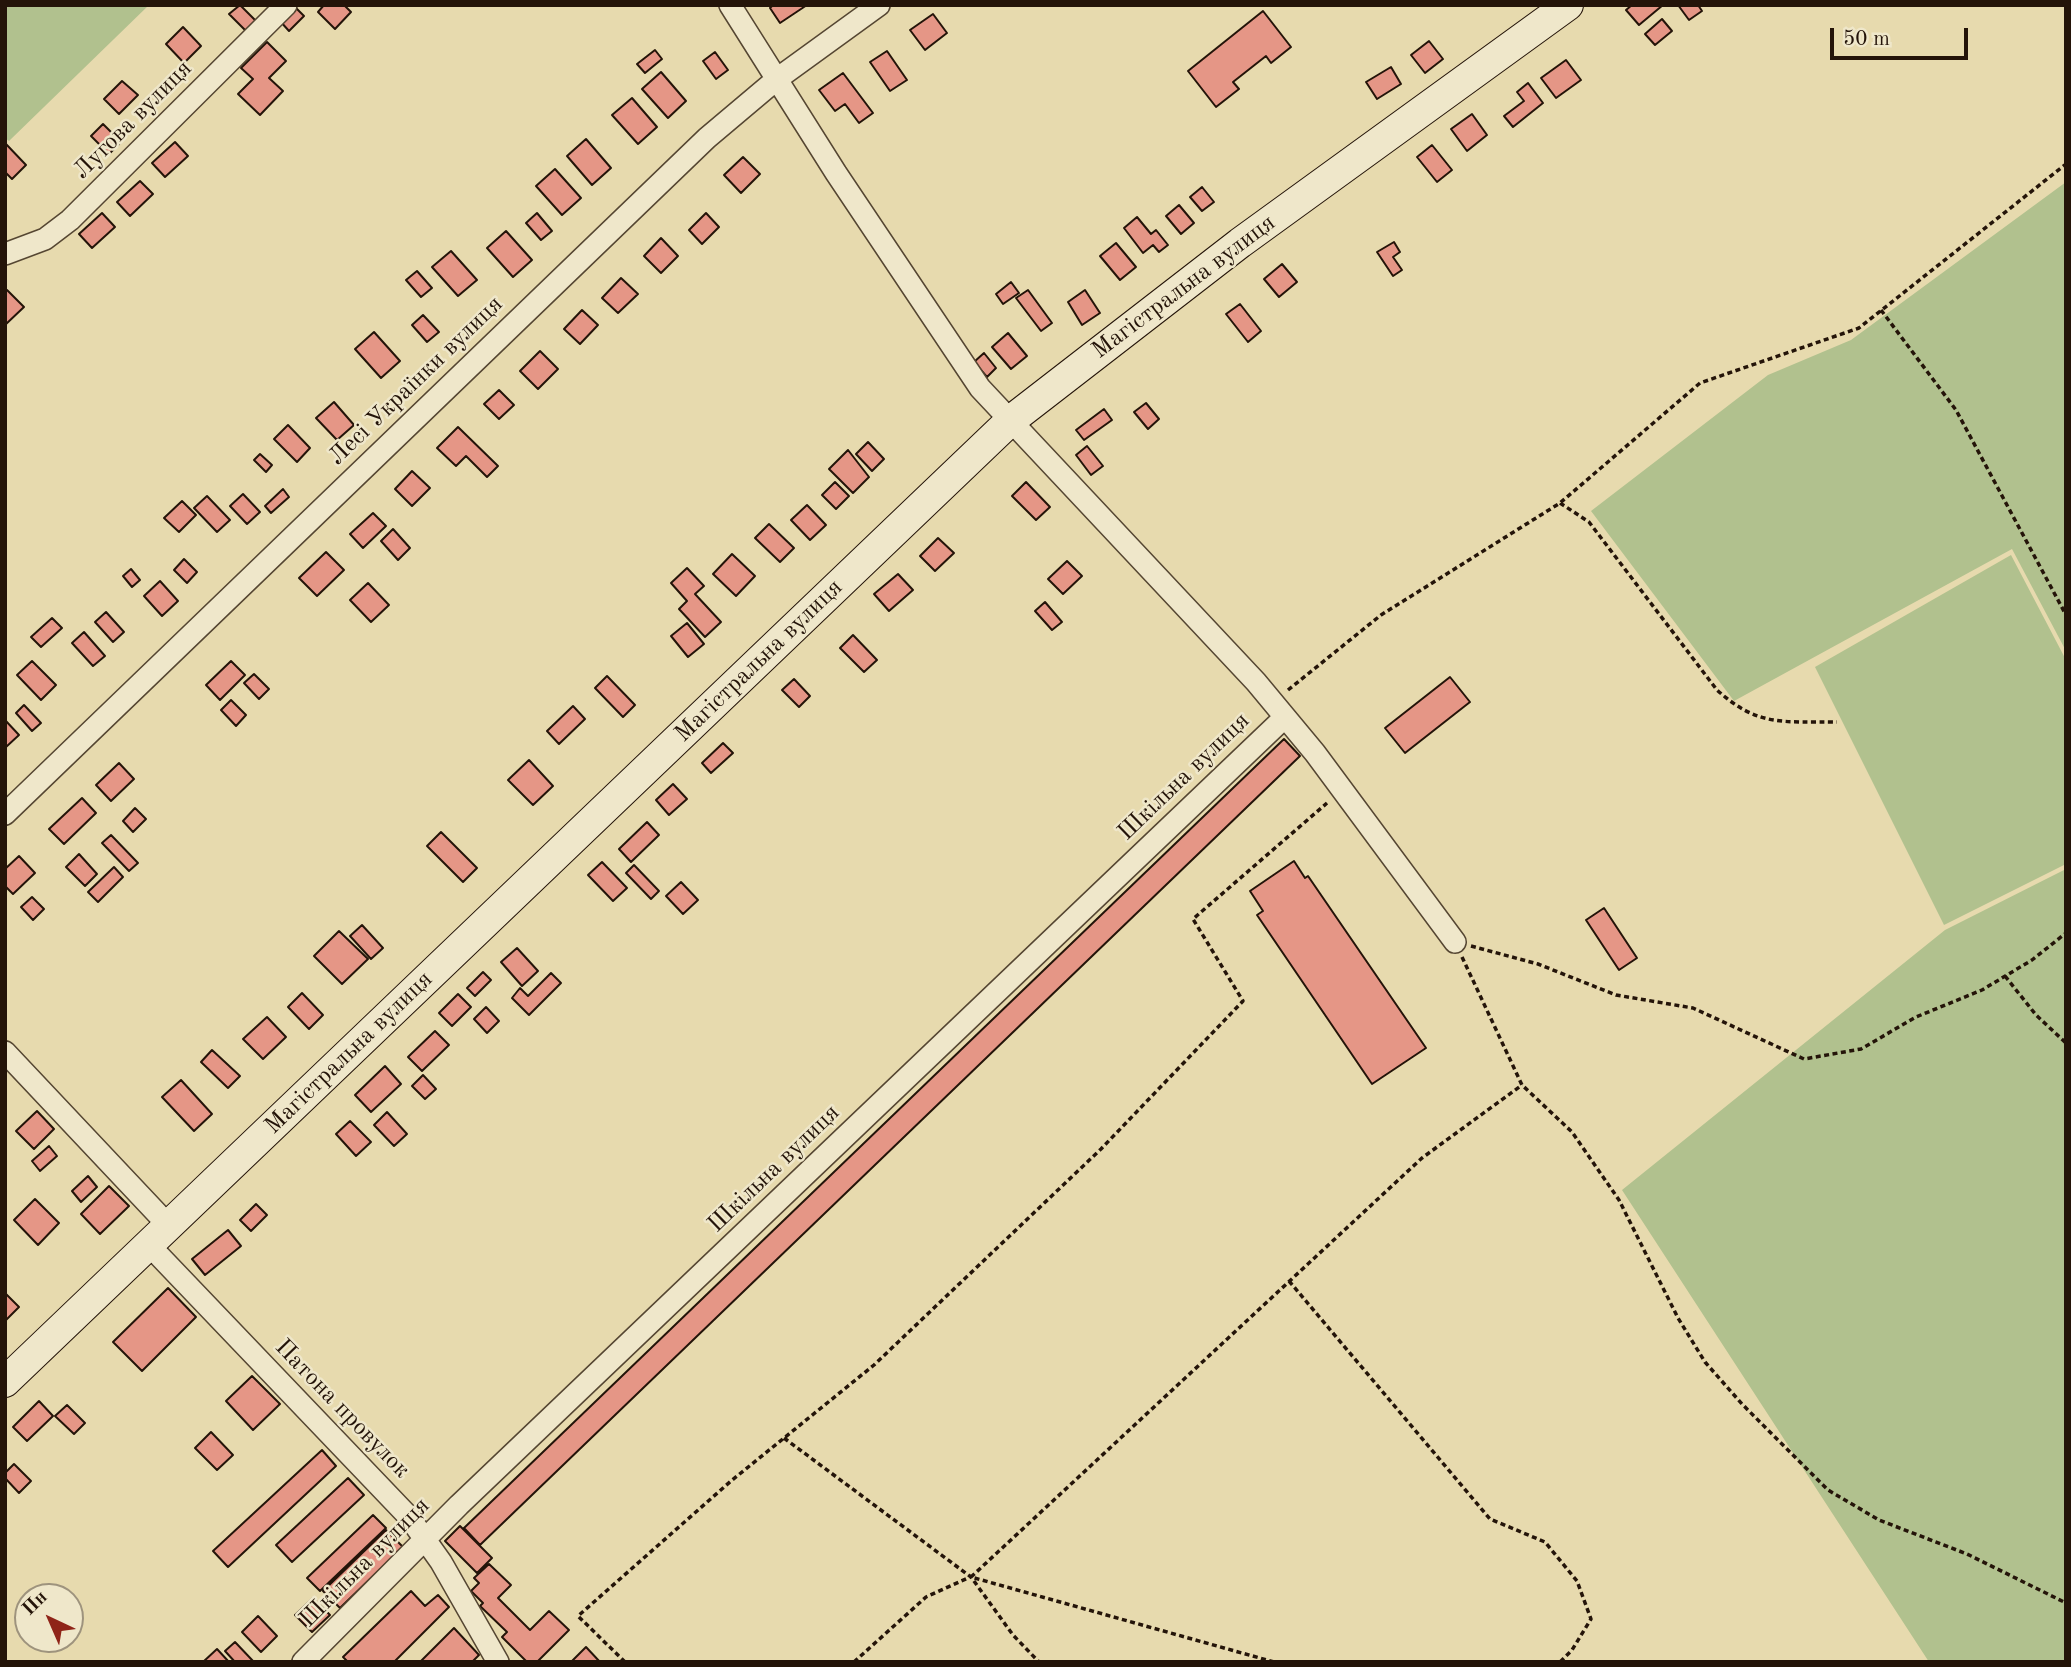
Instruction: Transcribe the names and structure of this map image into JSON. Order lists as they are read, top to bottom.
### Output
{
  "streets": {
    "main road": ["Магістральна вулиця"],
    "street": [
      "Лугова вулиця",
      "Лесі Українки вулиця",
      "Шкільна вулиця",
      "Патона провулок"
    ]
  },
  "crossings": [
    ["Магістральна вулиця", "Патона провулок"],
    ["Шкільна вулиця", "Патона провулок"]
  ],
  "scale_bar": "50 m",
  "north": "top left"
}
